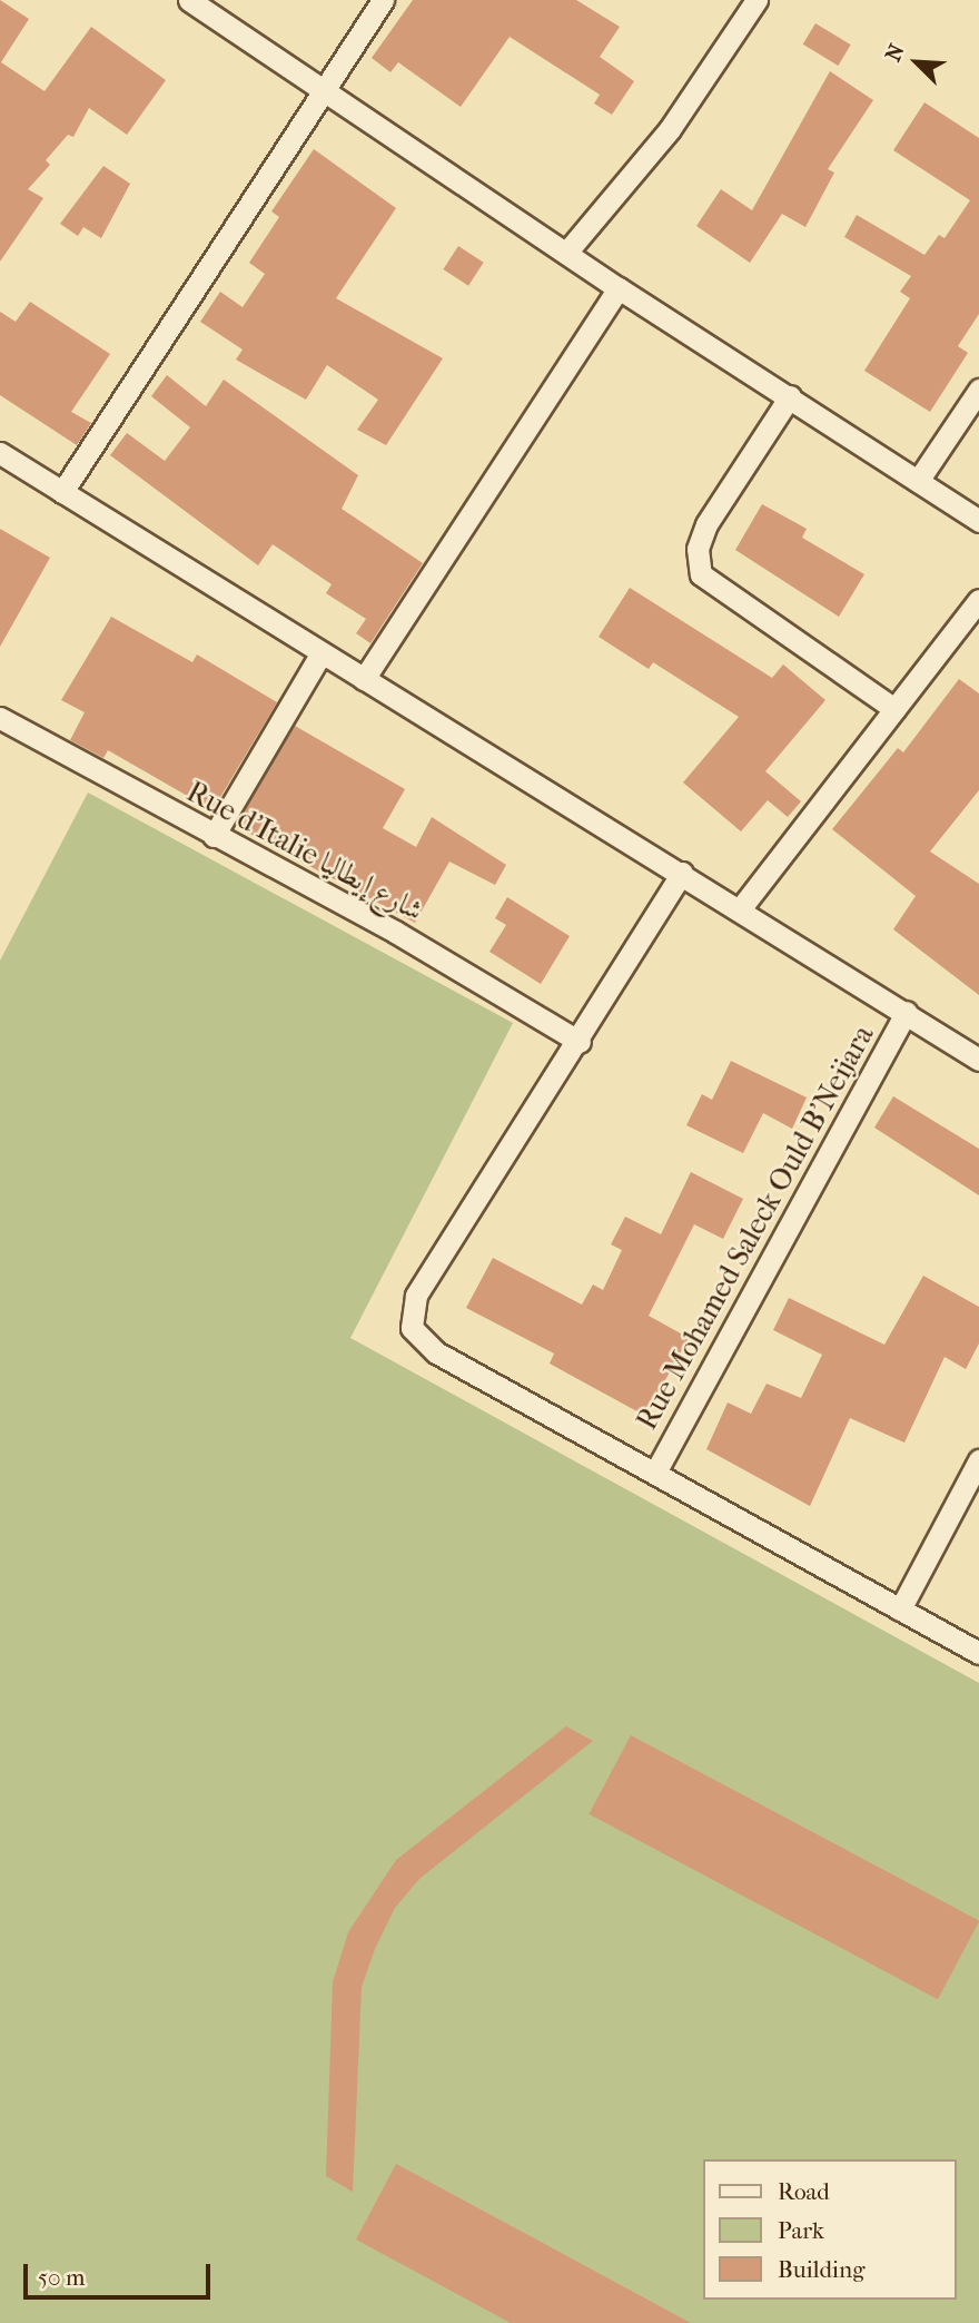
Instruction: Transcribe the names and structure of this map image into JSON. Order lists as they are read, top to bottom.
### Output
{
  "streets": {
    "street": ["Rue d'Italie شارع إيطاليا", "Rue Mohamed Saleck Ould B'Neijara"]
  },
  "legend": ["Road", "Park", "Building"],
  "scale_bar": "50 m",
  "north": "top left"
}
